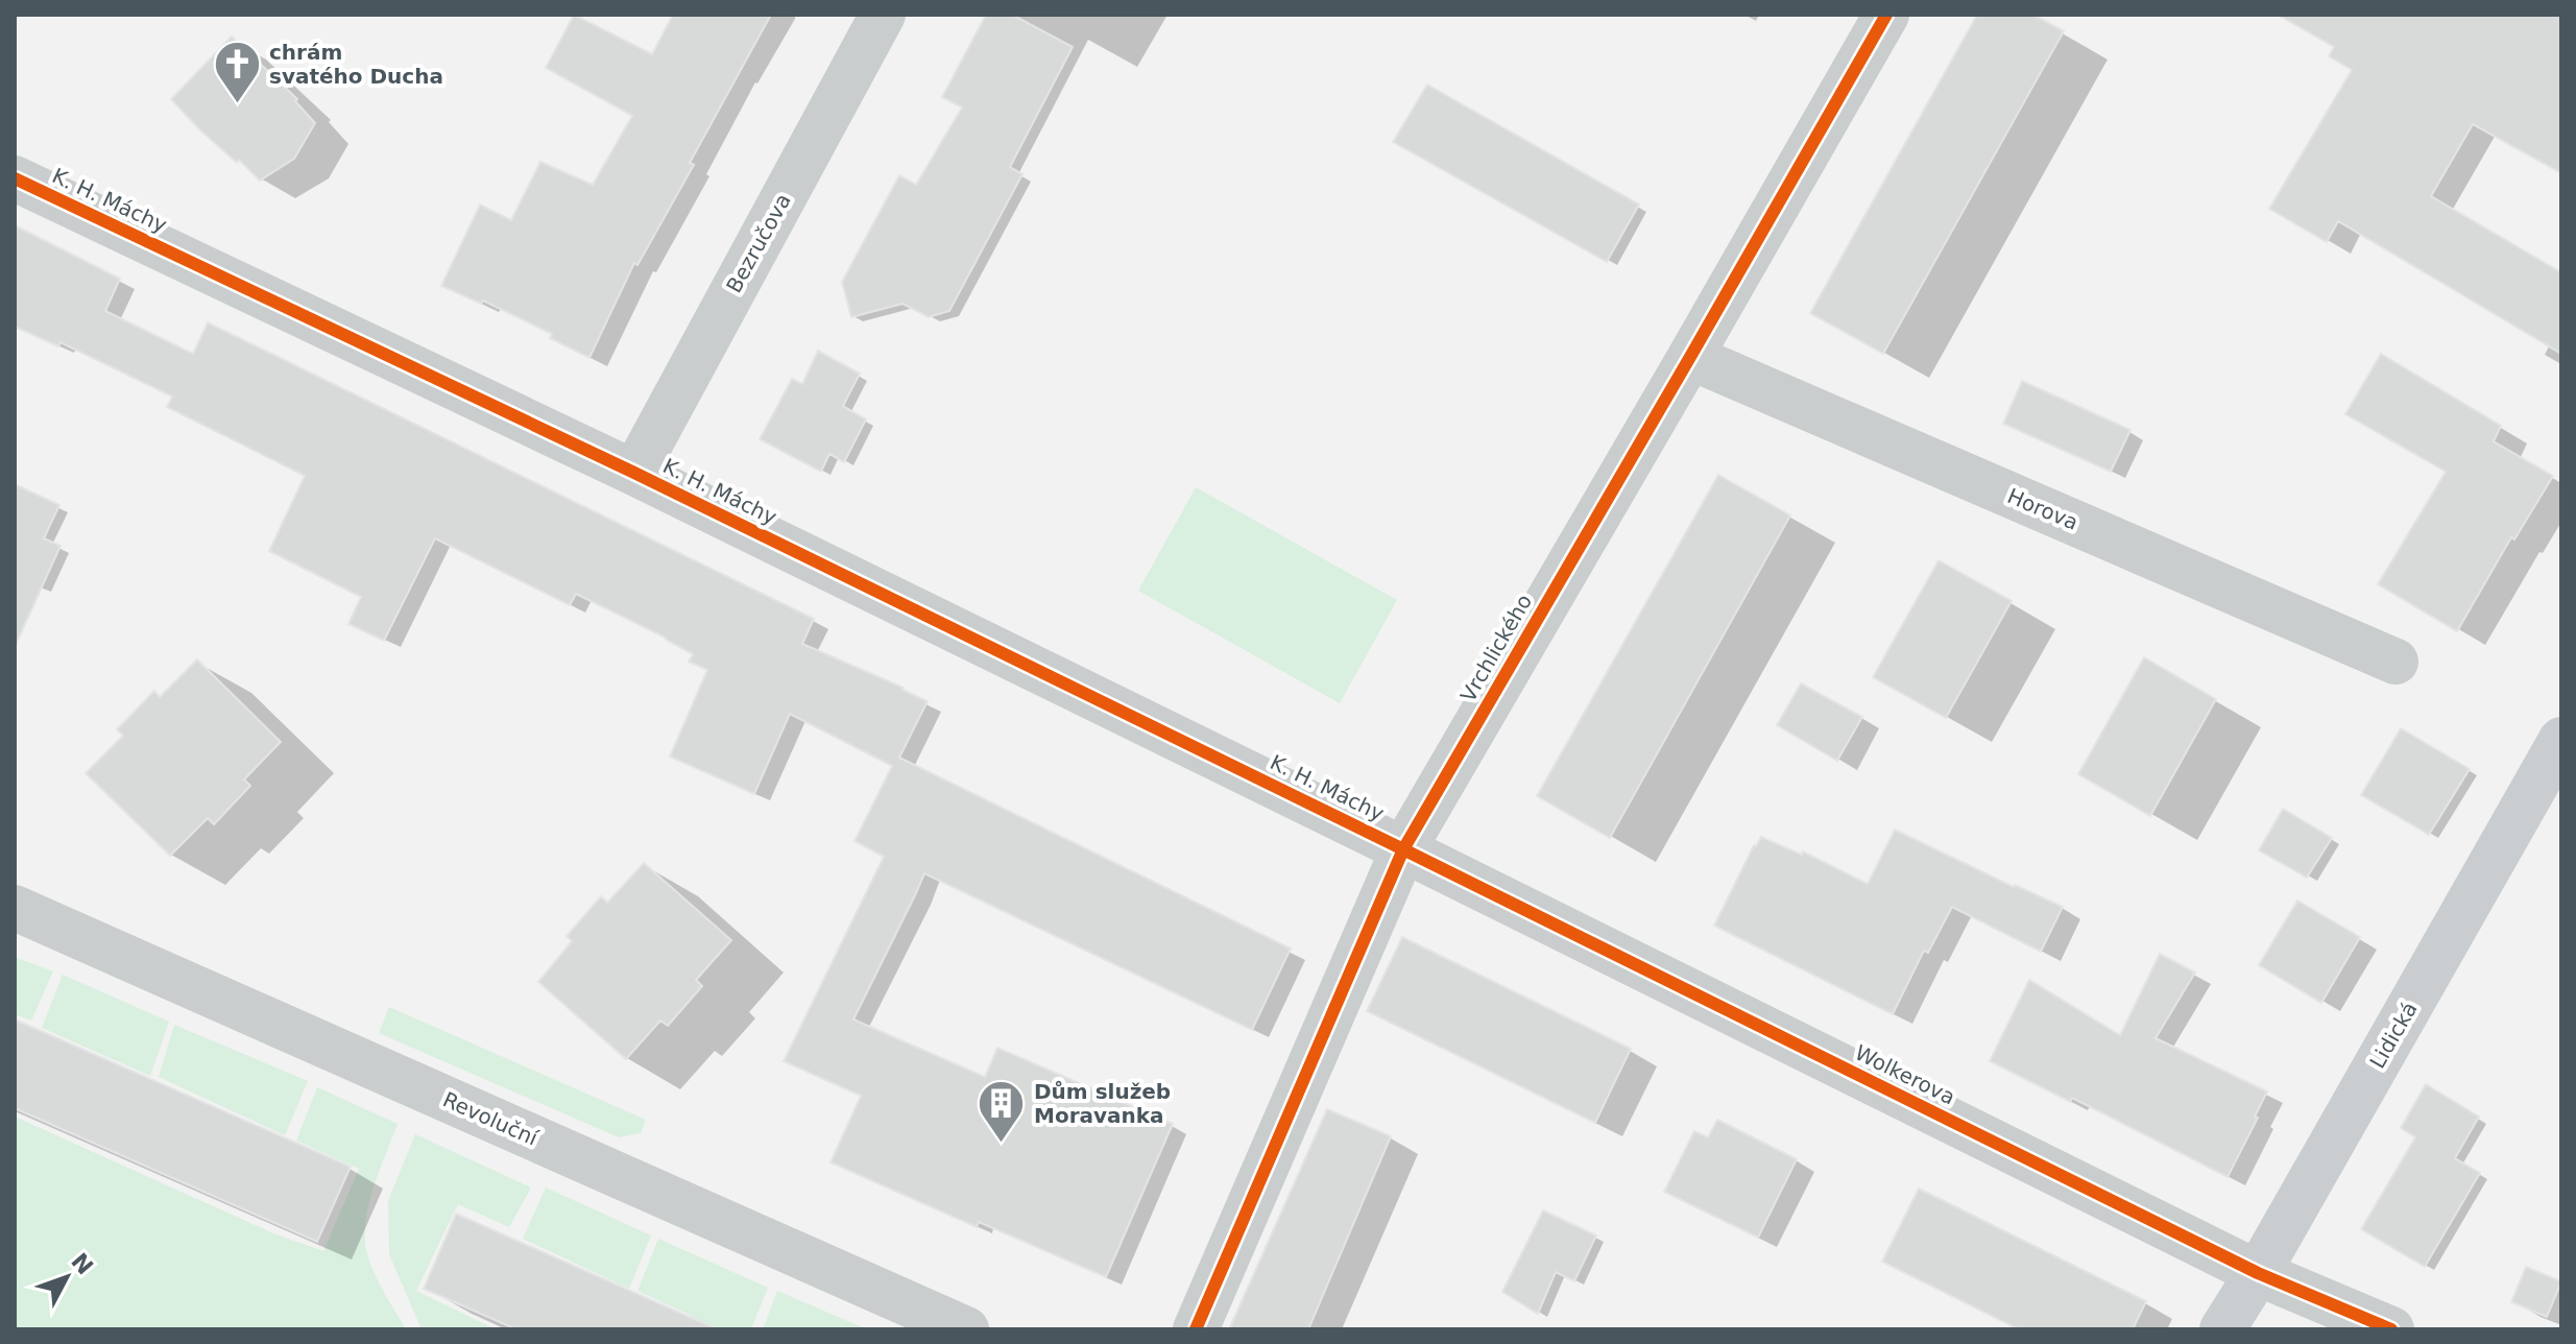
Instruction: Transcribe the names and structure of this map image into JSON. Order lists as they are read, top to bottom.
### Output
{
  "streets": {
    "main road": ["Lidická"],
    "street": [
      "K. H. Máchy",
      "Bezručova",
      "Horova",
      "Vrchlického",
      "Wolkerova",
      "Revoluční"
    ]
  },
  "crossings": [
    ["K. H. Máchy", "Bezručova"],
    ["K. H. Máchy", "Vrchlického"],
    ["K. H. Máchy", "Wolkerova"],
    ["Horova", "Vrchlického"],
    ["Vrchlického", "Wolkerova"],
    ["Lidická", "Wolkerova"]
  ],
  "places": {
    "church": ["chrám svatého Ducha"],
    "building": ["Dům služeb Moravanka"]
  },
  "north": "top right"
}
